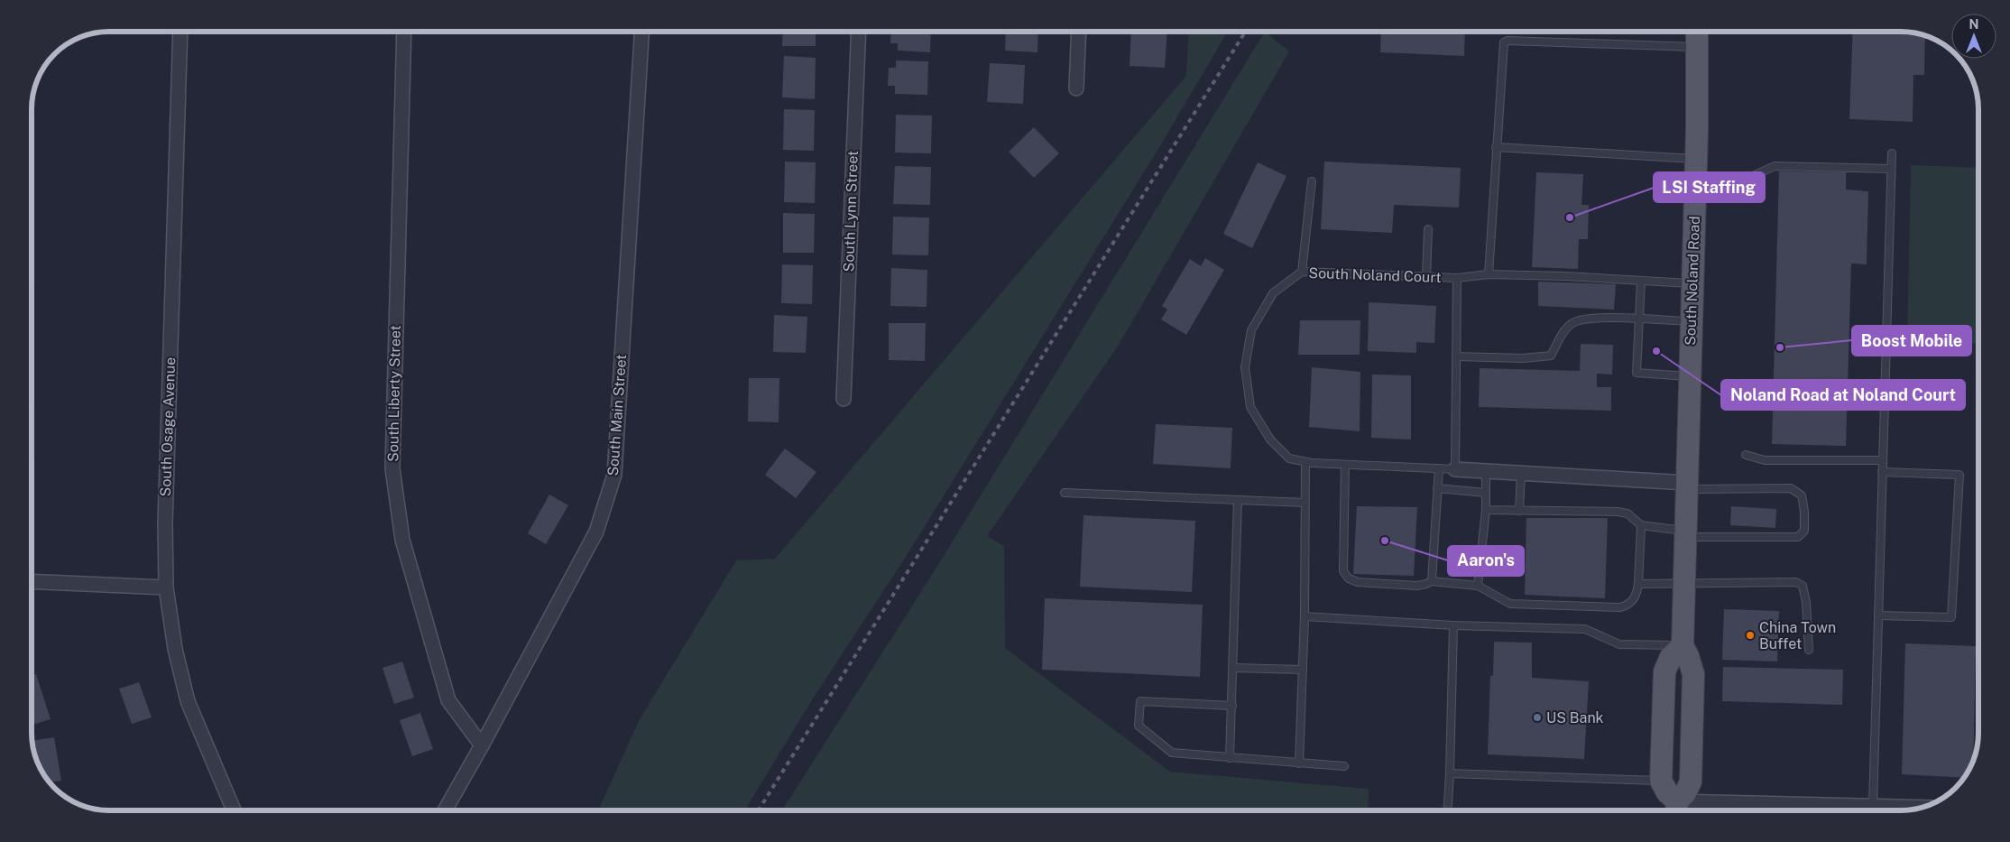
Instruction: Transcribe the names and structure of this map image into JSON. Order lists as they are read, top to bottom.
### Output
{
  "streets": {
    "main road": ["South Noland Road"],
    "street": [
      "South Lynn Street",
      "South Noland Court",
      "South Liberty Street",
      "South Main Street",
      "South Osage Avenue"
    ]
  },
  "crossings": [
    ["South Noland Court", "South Noland Road"],
    ["South Liberty Street", "South Main Street"]
  ],
  "places": [
    "LSI Staffing",
    "Boost Mobile",
    "Noland Road at Noland Court",
    "Aaron's",
    "China Town Buffet",
    "US Bank"
  ],
  "north": "top"
}
